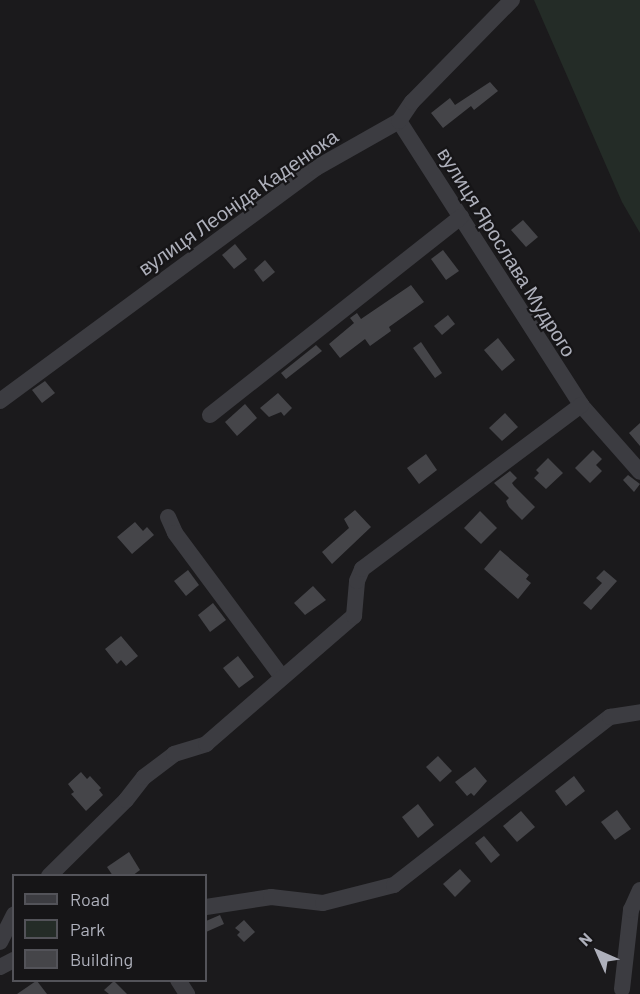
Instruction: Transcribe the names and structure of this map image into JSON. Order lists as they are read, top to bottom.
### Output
{
  "streets": {
    "street": ["вулиця Леоніда Каденюка", "вулиця Ярослава Мудрого"]
  },
  "crossings": [
    ["вулиця Леоніда Каденюка", "вулиця Ярослава Мудрого"]
  ],
  "legend": ["Road", "Park", "Building"],
  "north": "top left"
}
